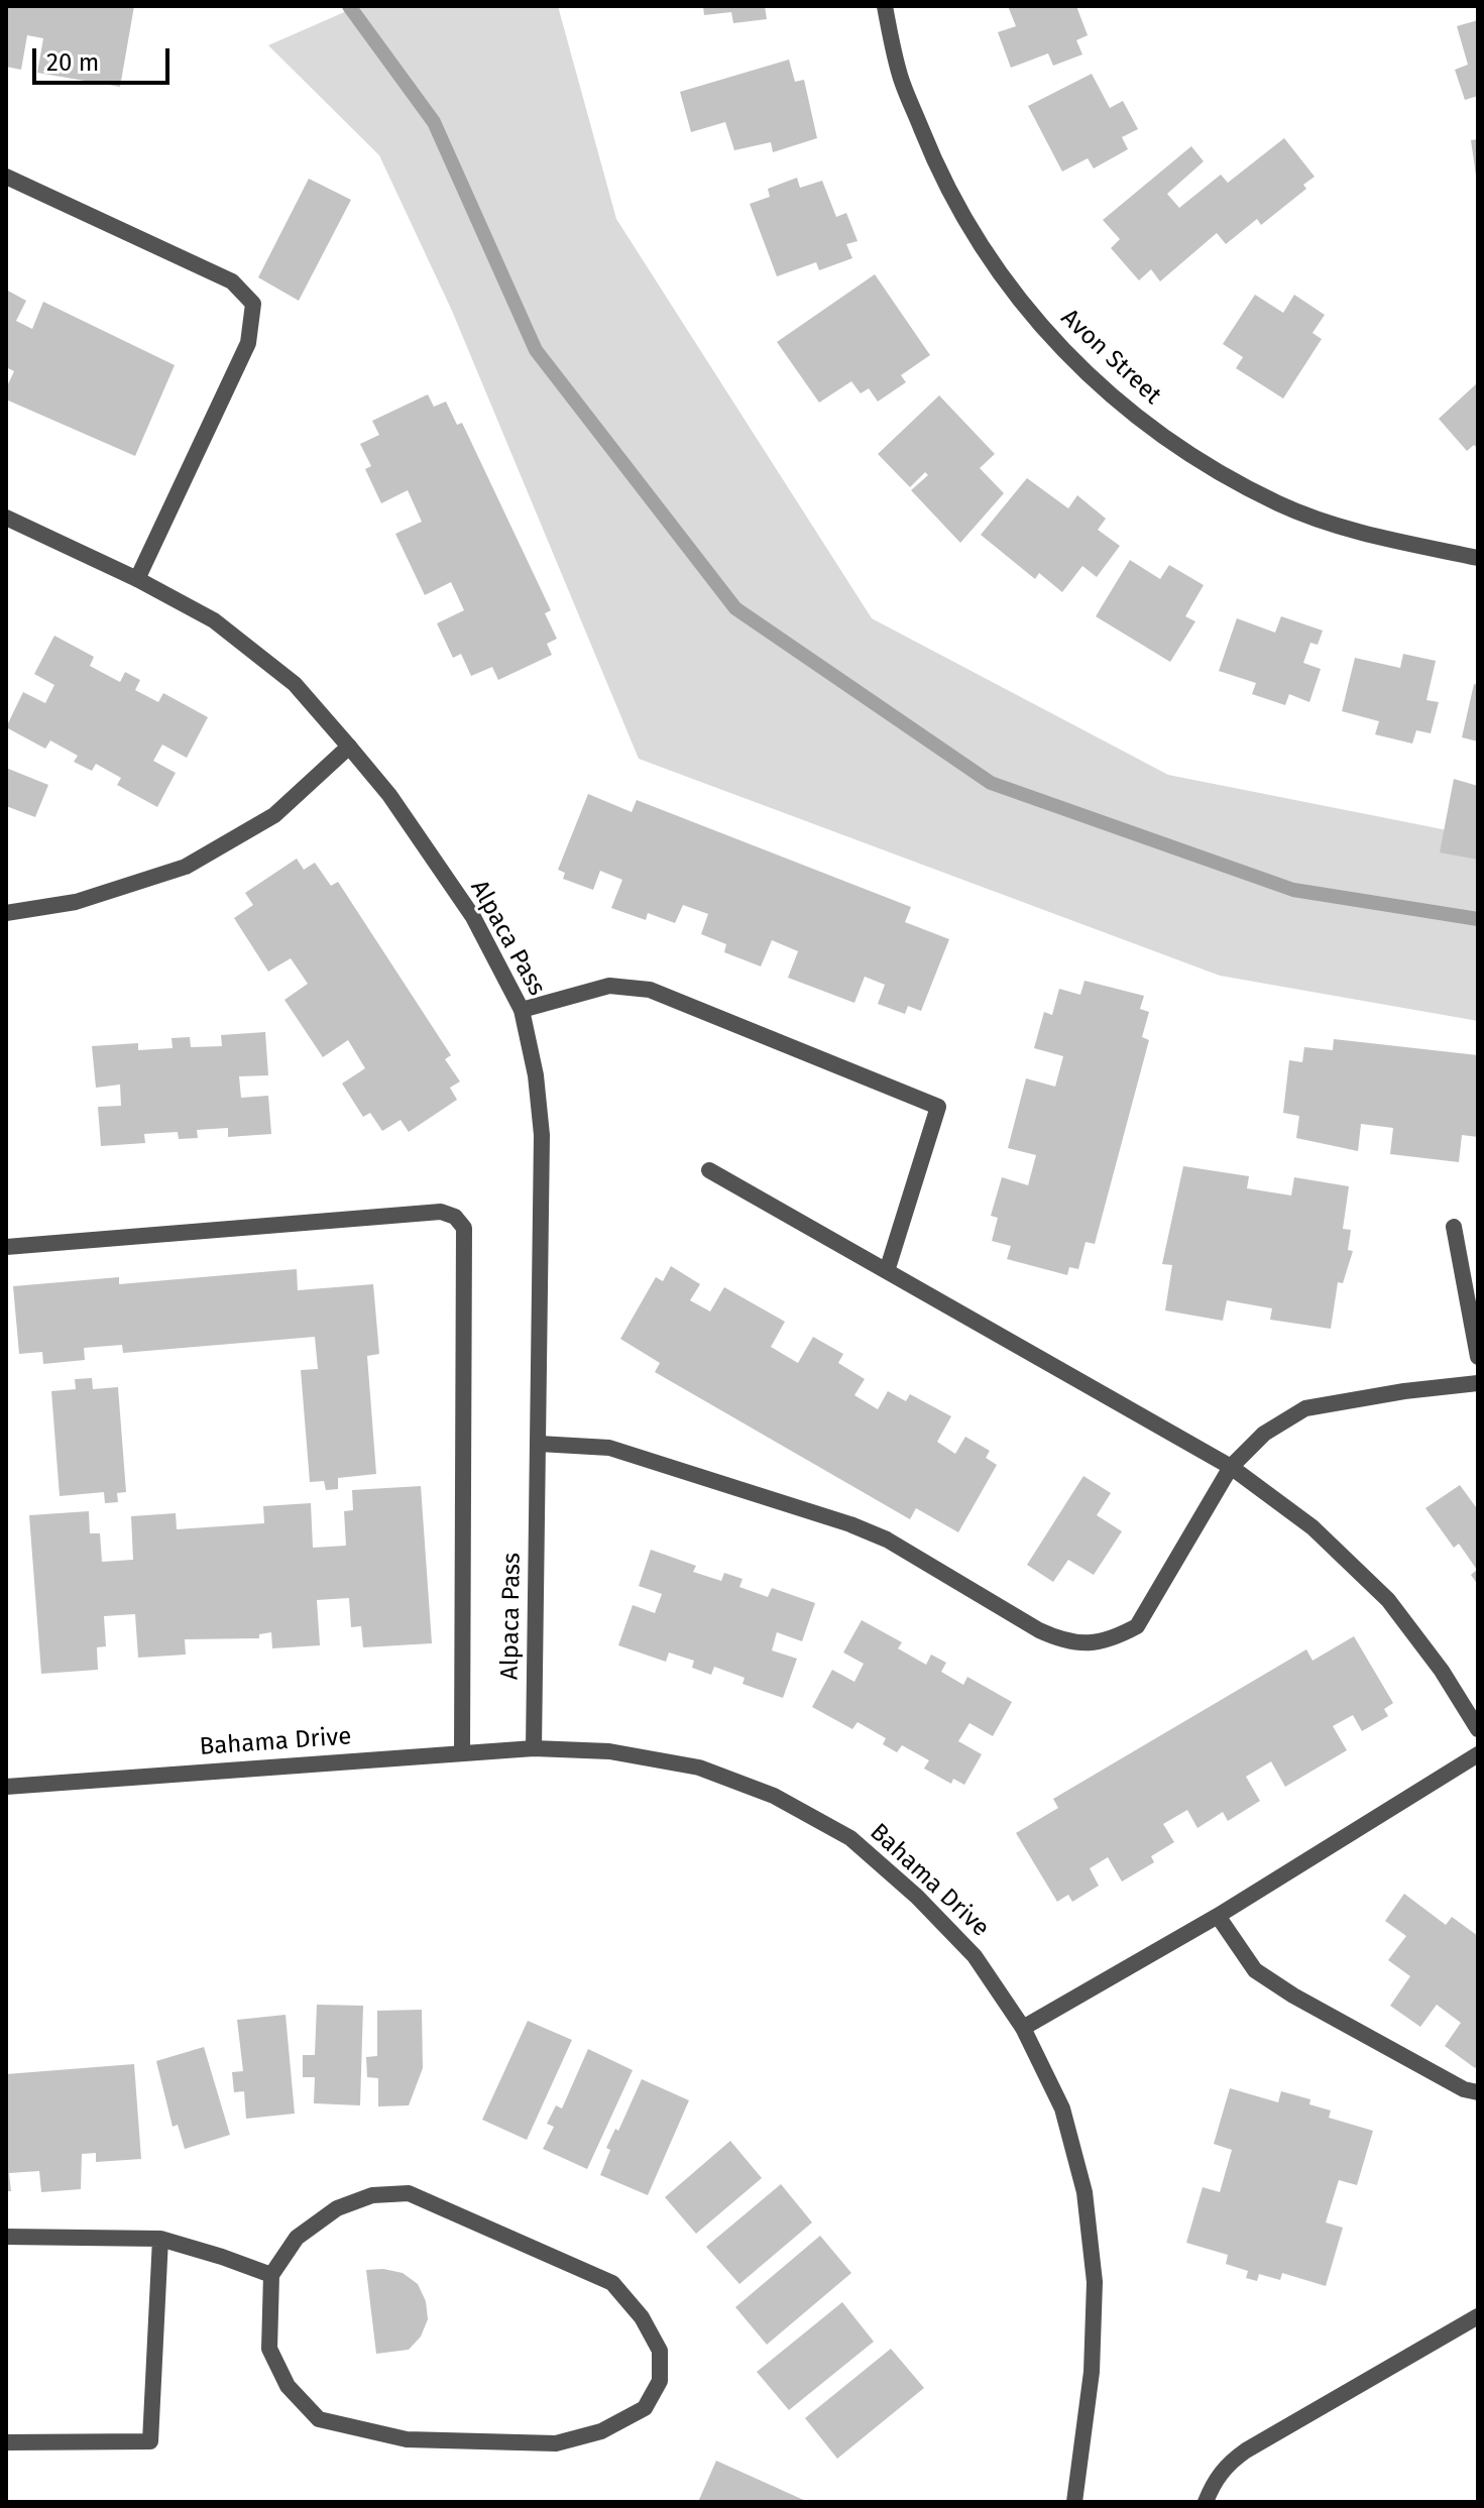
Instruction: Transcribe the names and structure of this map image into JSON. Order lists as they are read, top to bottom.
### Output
{
  "streets": {
    "street": ["Avon Street", "Alpaca Pass", "Bahama Drive"]
  },
  "crossings": [
    ["Alpaca Pass", "Bahama Drive"]
  ],
  "scale_bar": "20 m"
}
